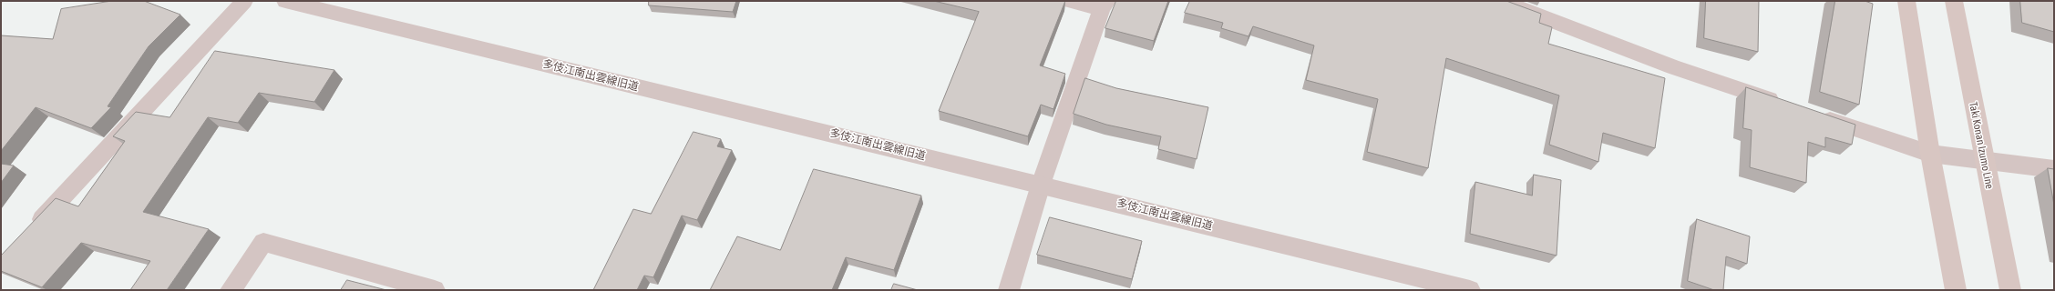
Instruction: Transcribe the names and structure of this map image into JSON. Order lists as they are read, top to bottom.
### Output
{
  "streets": {
    "main road": ["Taki Konan Izumo Line"],
    "street": ["多伎江南出雲線旧道"]
  }
}
